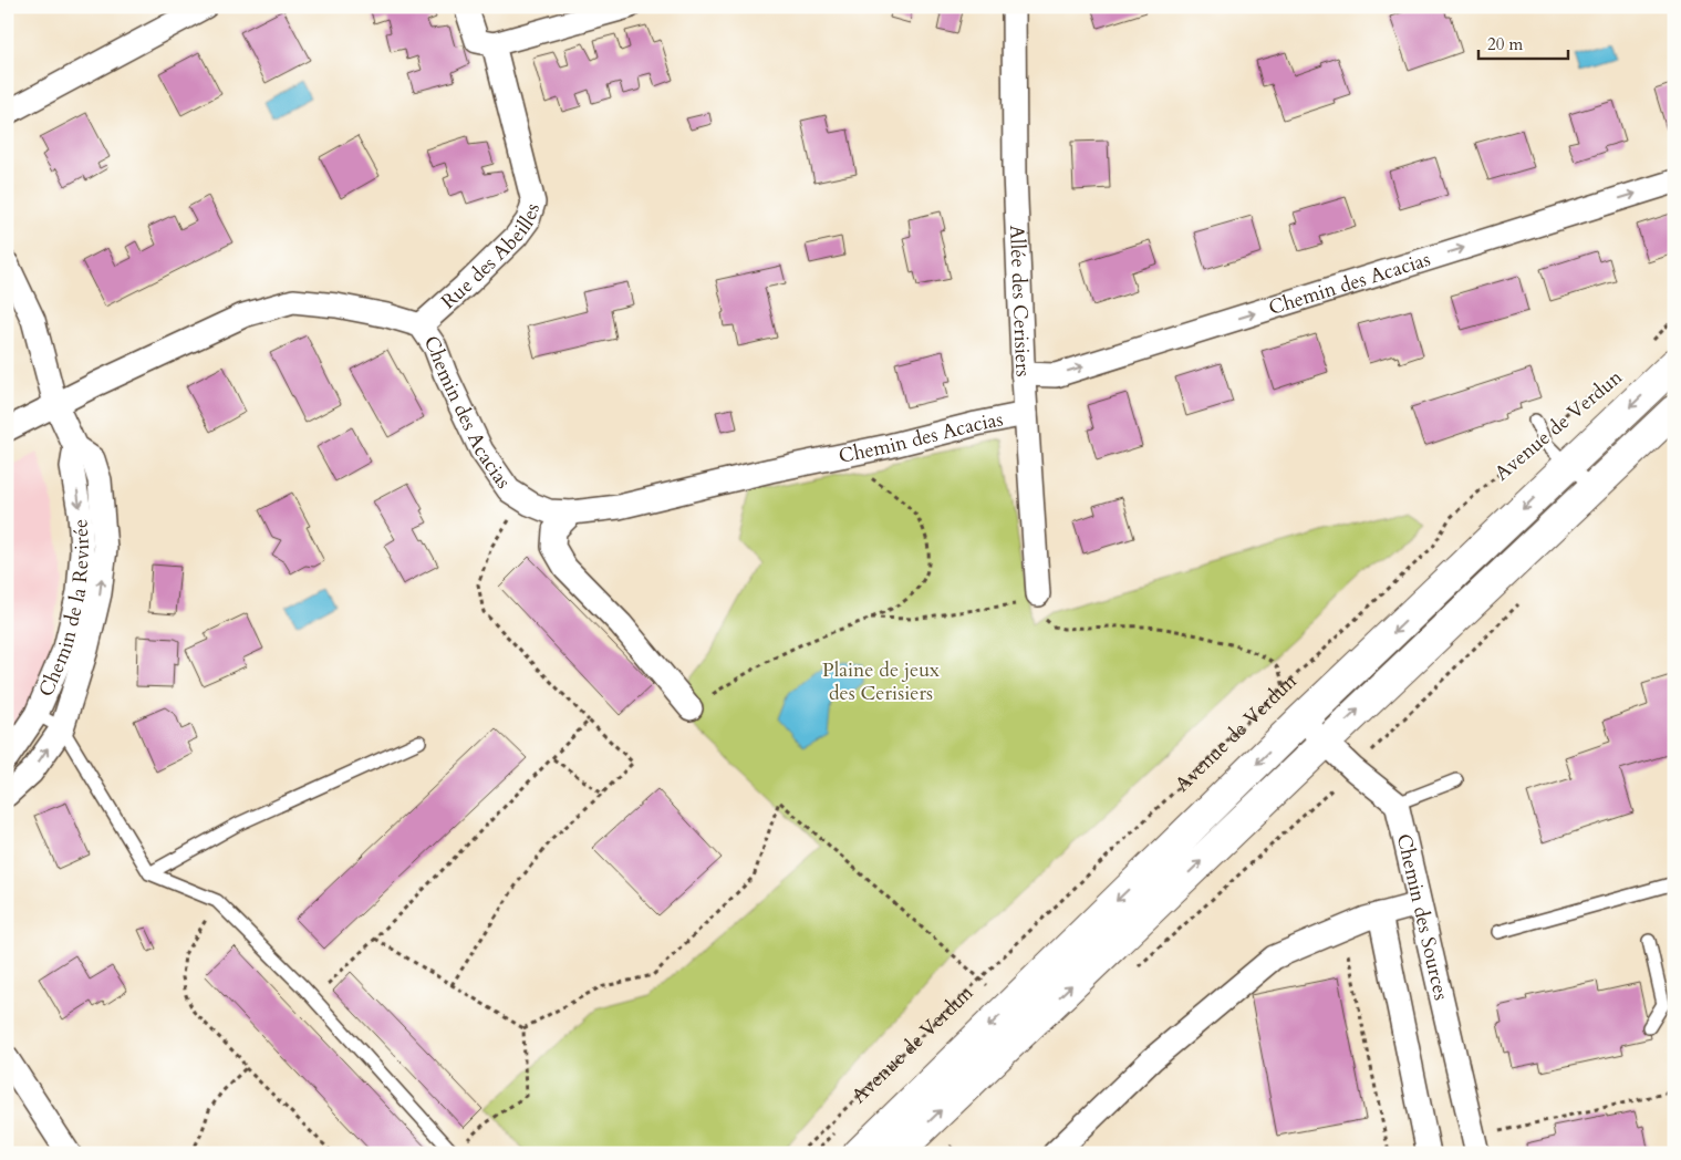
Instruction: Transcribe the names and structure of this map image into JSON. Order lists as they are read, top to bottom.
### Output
{
  "streets": {
    "main road": ["Avenue de Verdun"],
    "street": [
      "Rue des Abeilles",
      "Chemin des Acacias",
      "Allée des Cerisiers",
      "Chemin de la Revirée",
      "Chemin des Sources"
    ]
  },
  "crossings": [
    ["Rue des Abeilles", "Chemin des Acacias"],
    ["Chemin des Acacias", "Allée des Cerisiers"],
    ["Chemin des Acacias", "Chemin de la Revirée"]
  ],
  "one_way": ["Chemin des Acacias"],
  "parks": ["Plaine de jeux des Cerisiers"],
  "scale_bar": "20 m"
}
